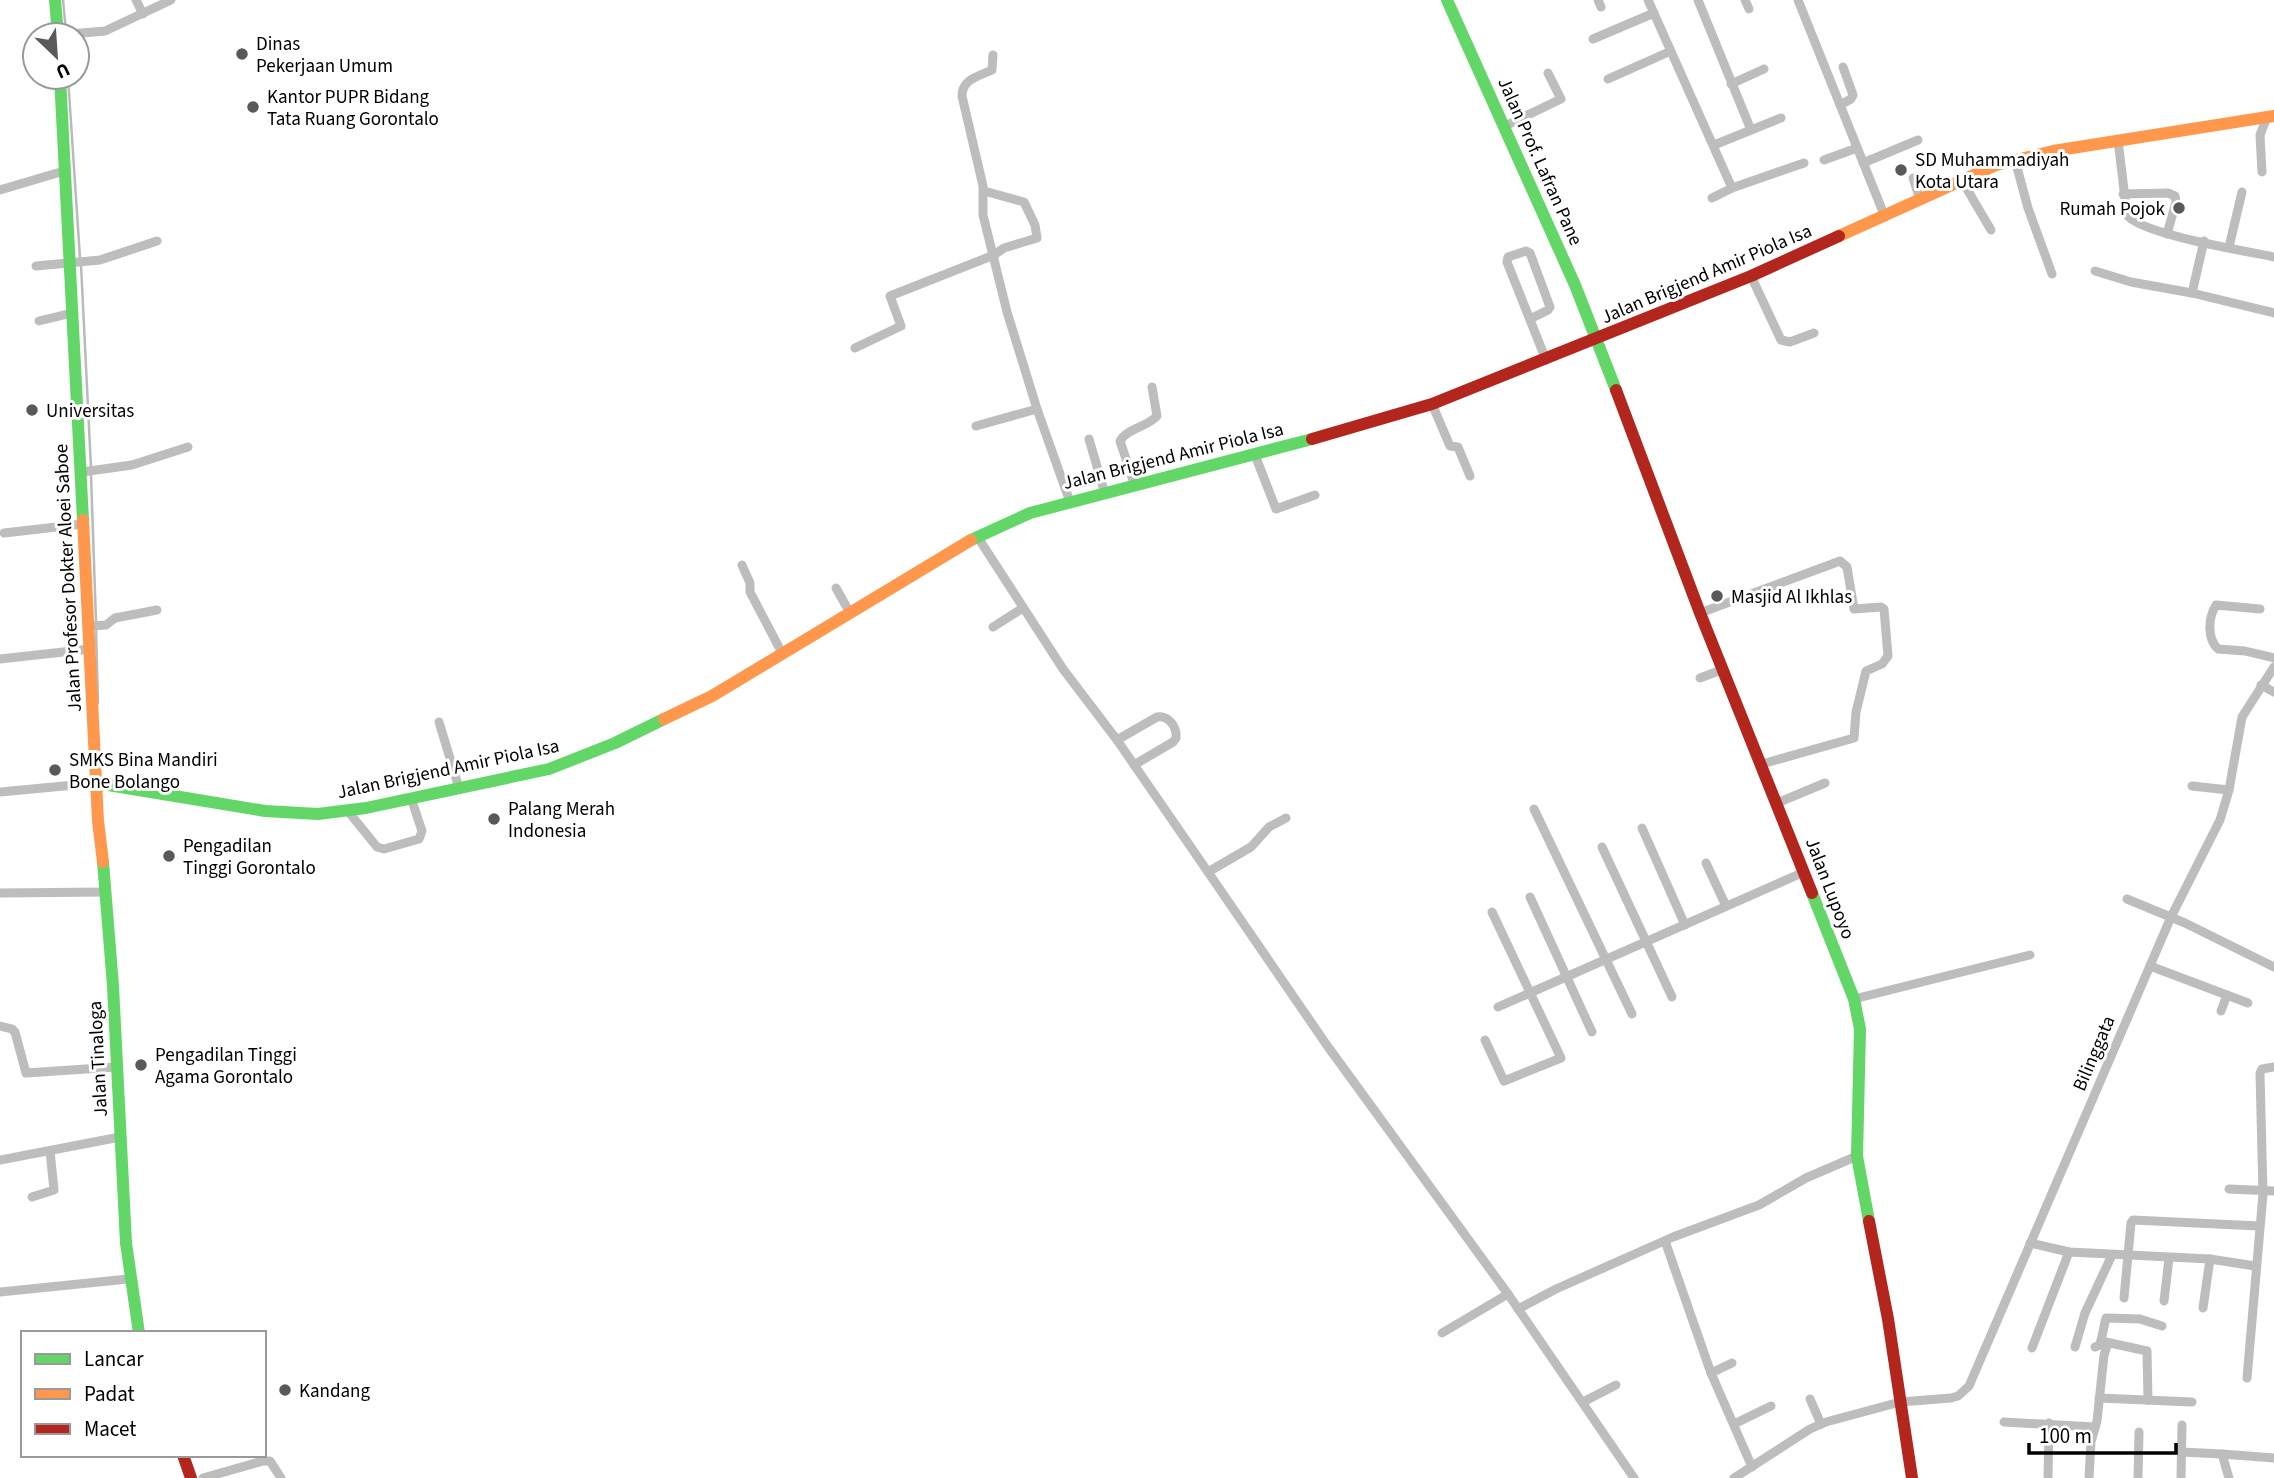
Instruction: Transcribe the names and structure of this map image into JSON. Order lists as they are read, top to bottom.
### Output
{
  "streets": {
    "street": [
      "Jalan Prof. Lafran Pane",
      "Jalan Brigjend Amir Piola Isa",
      "Jalan Profesor Dokter Aloei Saboe",
      "Jalan Lupoyo",
      "Bilinggata",
      "Jalan Tinaloga"
    ]
  },
  "crossings": [
    ["Jalan Prof. Lafran Pane", "Jalan Brigjend Amir Piola Isa"],
    ["Jalan Prof. Lafran Pane", "Jalan Lupoyo"],
    ["Jalan Brigjend Amir Piola Isa", "Jalan Profesor Dokter Aloei Saboe"],
    ["Jalan Brigjend Amir Piola Isa", "Jalan Lupoyo"],
    ["Jalan Brigjend Amir Piola Isa", "Jalan Tinaloga"],
    ["Jalan Profesor Dokter Aloei Saboe", "Jalan Tinaloga"],
    ["Jalan Lupoyo", "Bilinggata"]
  ],
  "places": [
    "Dinas Pekerjaan Umum",
    "Kantor PUPR Bidang Tata Ruang Gorontalo",
    "SD Muhammadiyah Kota Utara",
    "Rumah Pojok",
    "Universitas",
    "Masjid Al Ikhlas",
    "SMKS Bina Mandiri Bone Bolango",
    "Palang Merah Indonesia",
    "Pengadilan Tinggi Gorontalo",
    "Pengadilan Tinggi Agama Gorontalo",
    "Kandang"
  ],
  "legend": ["Lancar", "Padat", "Macet"],
  "scale_bar": "100 m",
  "north": "bottom right"
}
